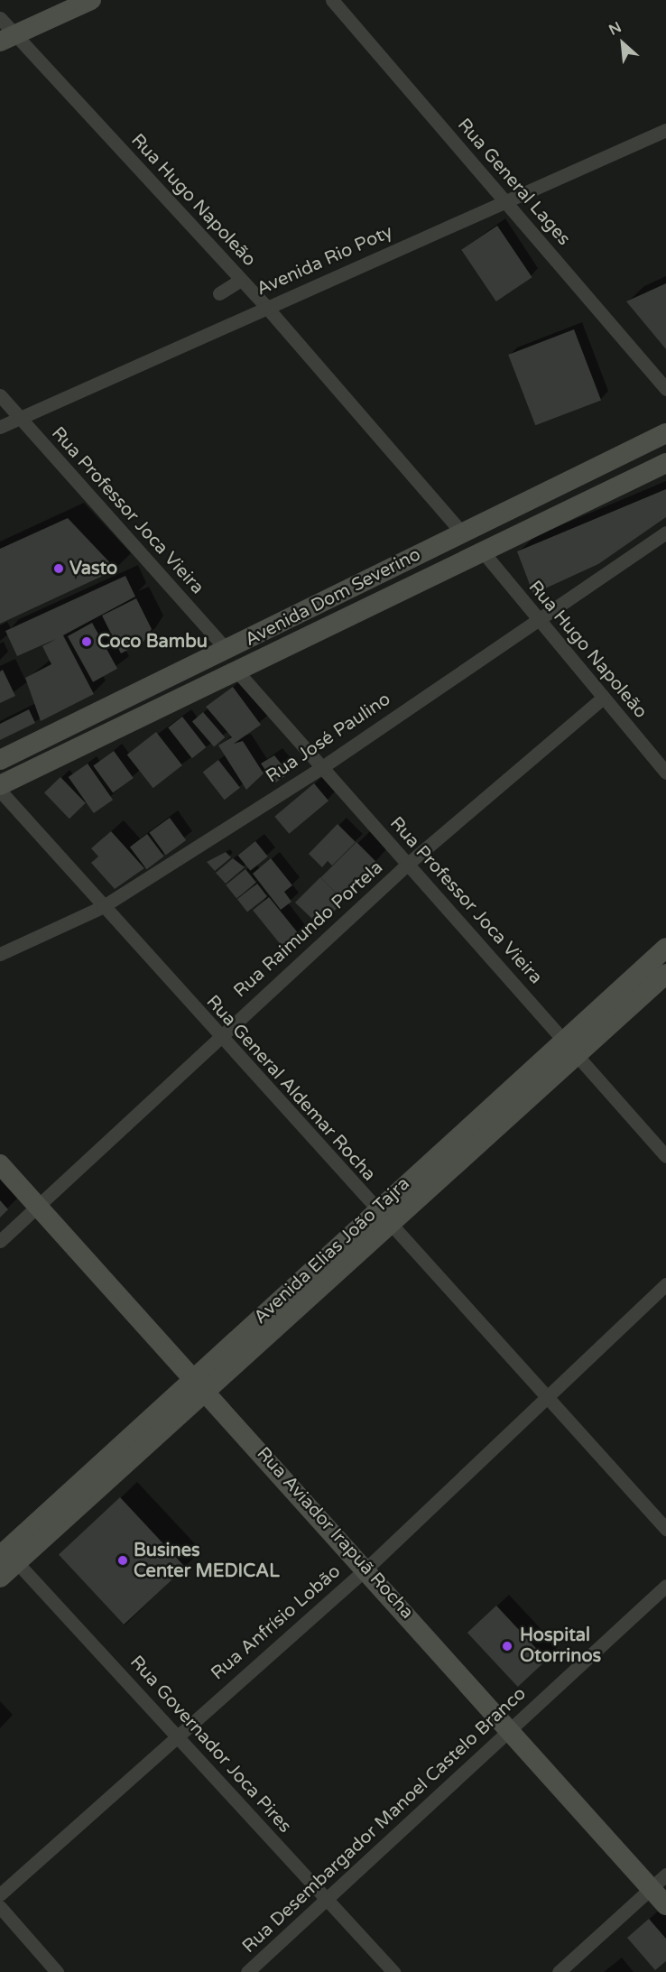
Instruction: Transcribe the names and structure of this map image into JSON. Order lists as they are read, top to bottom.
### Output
{
  "streets": {
    "street": [
      "Rua General Lages",
      "Rua Hugo Napoleão",
      "Avenida Rio Poty",
      "Rua Professor Joca Vieira",
      "Avenida Dom Severino",
      "Rua José Paulino",
      "Rua Raimundo Portela",
      "Rua General Aldemar Rocha",
      "Avenida Elias João Tajra",
      "Rua Aviador Irapuã Rocha",
      "Rua Anfrísio Lobão",
      "Rua Governador Joca Pires",
      "Rua Desembargador Manoel Castelo Branco"
    ]
  },
  "crossings": [
    ["Rua General Lages", "Avenida Rio Poty"],
    ["Rua Hugo Napoleão", "Avenida Rio Poty"],
    ["Rua Hugo Napoleão", "Avenida Dom Severino"],
    ["Rua Hugo Napoleão", "Rua José Paulino"],
    ["Rua Hugo Napoleão", "Rua Raimundo Portela"],
    ["Avenida Rio Poty", "Rua Professor Joca Vieira"],
    ["Rua Professor Joca Vieira", "Avenida Dom Severino"],
    ["Rua Professor Joca Vieira", "Rua José Paulino"],
    ["Rua Professor Joca Vieira", "Rua Raimundo Portela"],
    ["Rua Professor Joca Vieira", "Avenida Elias João Tajra"],
    ["Rua José Paulino", "Rua General Aldemar Rocha"],
    ["Rua Raimundo Portela", "Rua General Aldemar Rocha"],
    ["Rua Raimundo Portela", "Rua Aviador Irapuã Rocha"],
    ["Rua General Aldemar Rocha", "Avenida Elias João Tajra"],
    ["Rua General Aldemar Rocha", "Rua Anfrísio Lobão"],
    ["Avenida Elias João Tajra", "Rua Aviador Irapuã Rocha"],
    ["Avenida Elias João Tajra", "Rua Governador Joca Pires"],
    ["Rua Aviador Irapuã Rocha", "Rua Anfrísio Lobão"],
    ["Rua Aviador Irapuã Rocha", "Rua Desembargador Manoel Castelo Branco"],
    ["Rua Anfrísio Lobão", "Rua Governador Joca Pires"],
    ["Rua Governador Joca Pires", "Rua Desembargador Manoel Castelo Branco"]
  ],
  "places": [
    "Vasto",
    "Coco Bambu",
    "Busines Center MEDICAL",
    "Hospital Otorrinos"
  ],
  "north": "top left"
}
